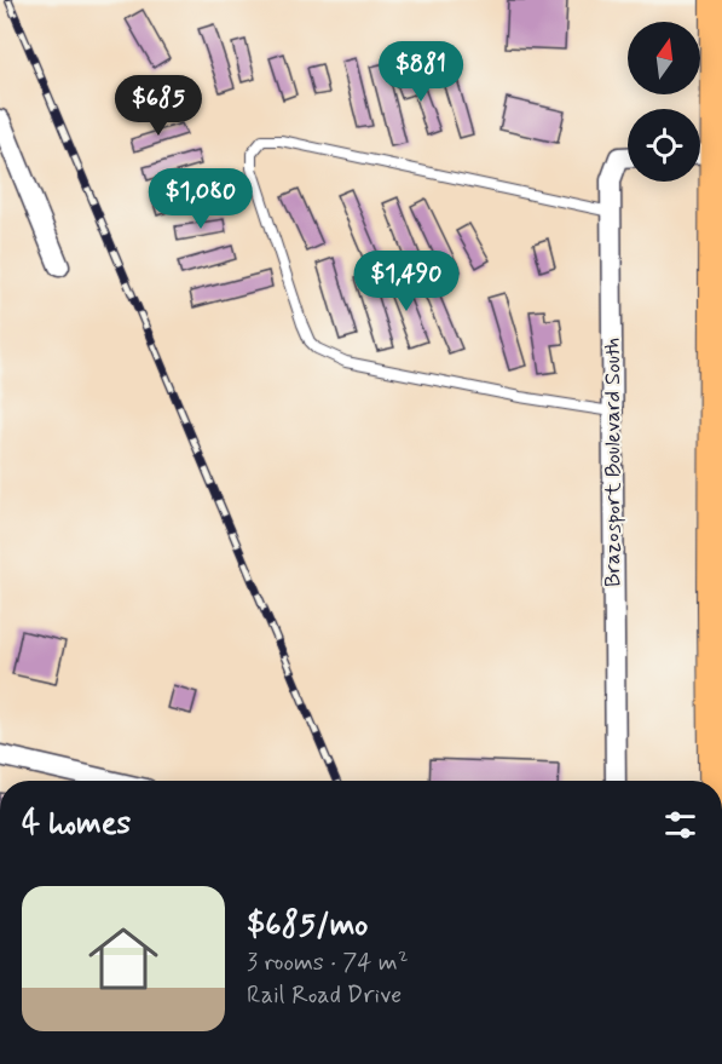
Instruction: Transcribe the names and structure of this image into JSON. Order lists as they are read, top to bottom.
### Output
{
  "streets": {
    "street": ["Brazosport Boulevard South"]
  },
  "north": "top",
  "page": {
    "price": [
      "$881",
      "$685",
      "$1,080",
      "$1,490"
    ],
    "heading": "4 homes",
    "list": [
      {
        "name": "$685/mo",
        "note": "3 rooms · 74 m² · Rail Road Drive"
      }
    ]
  }
}
